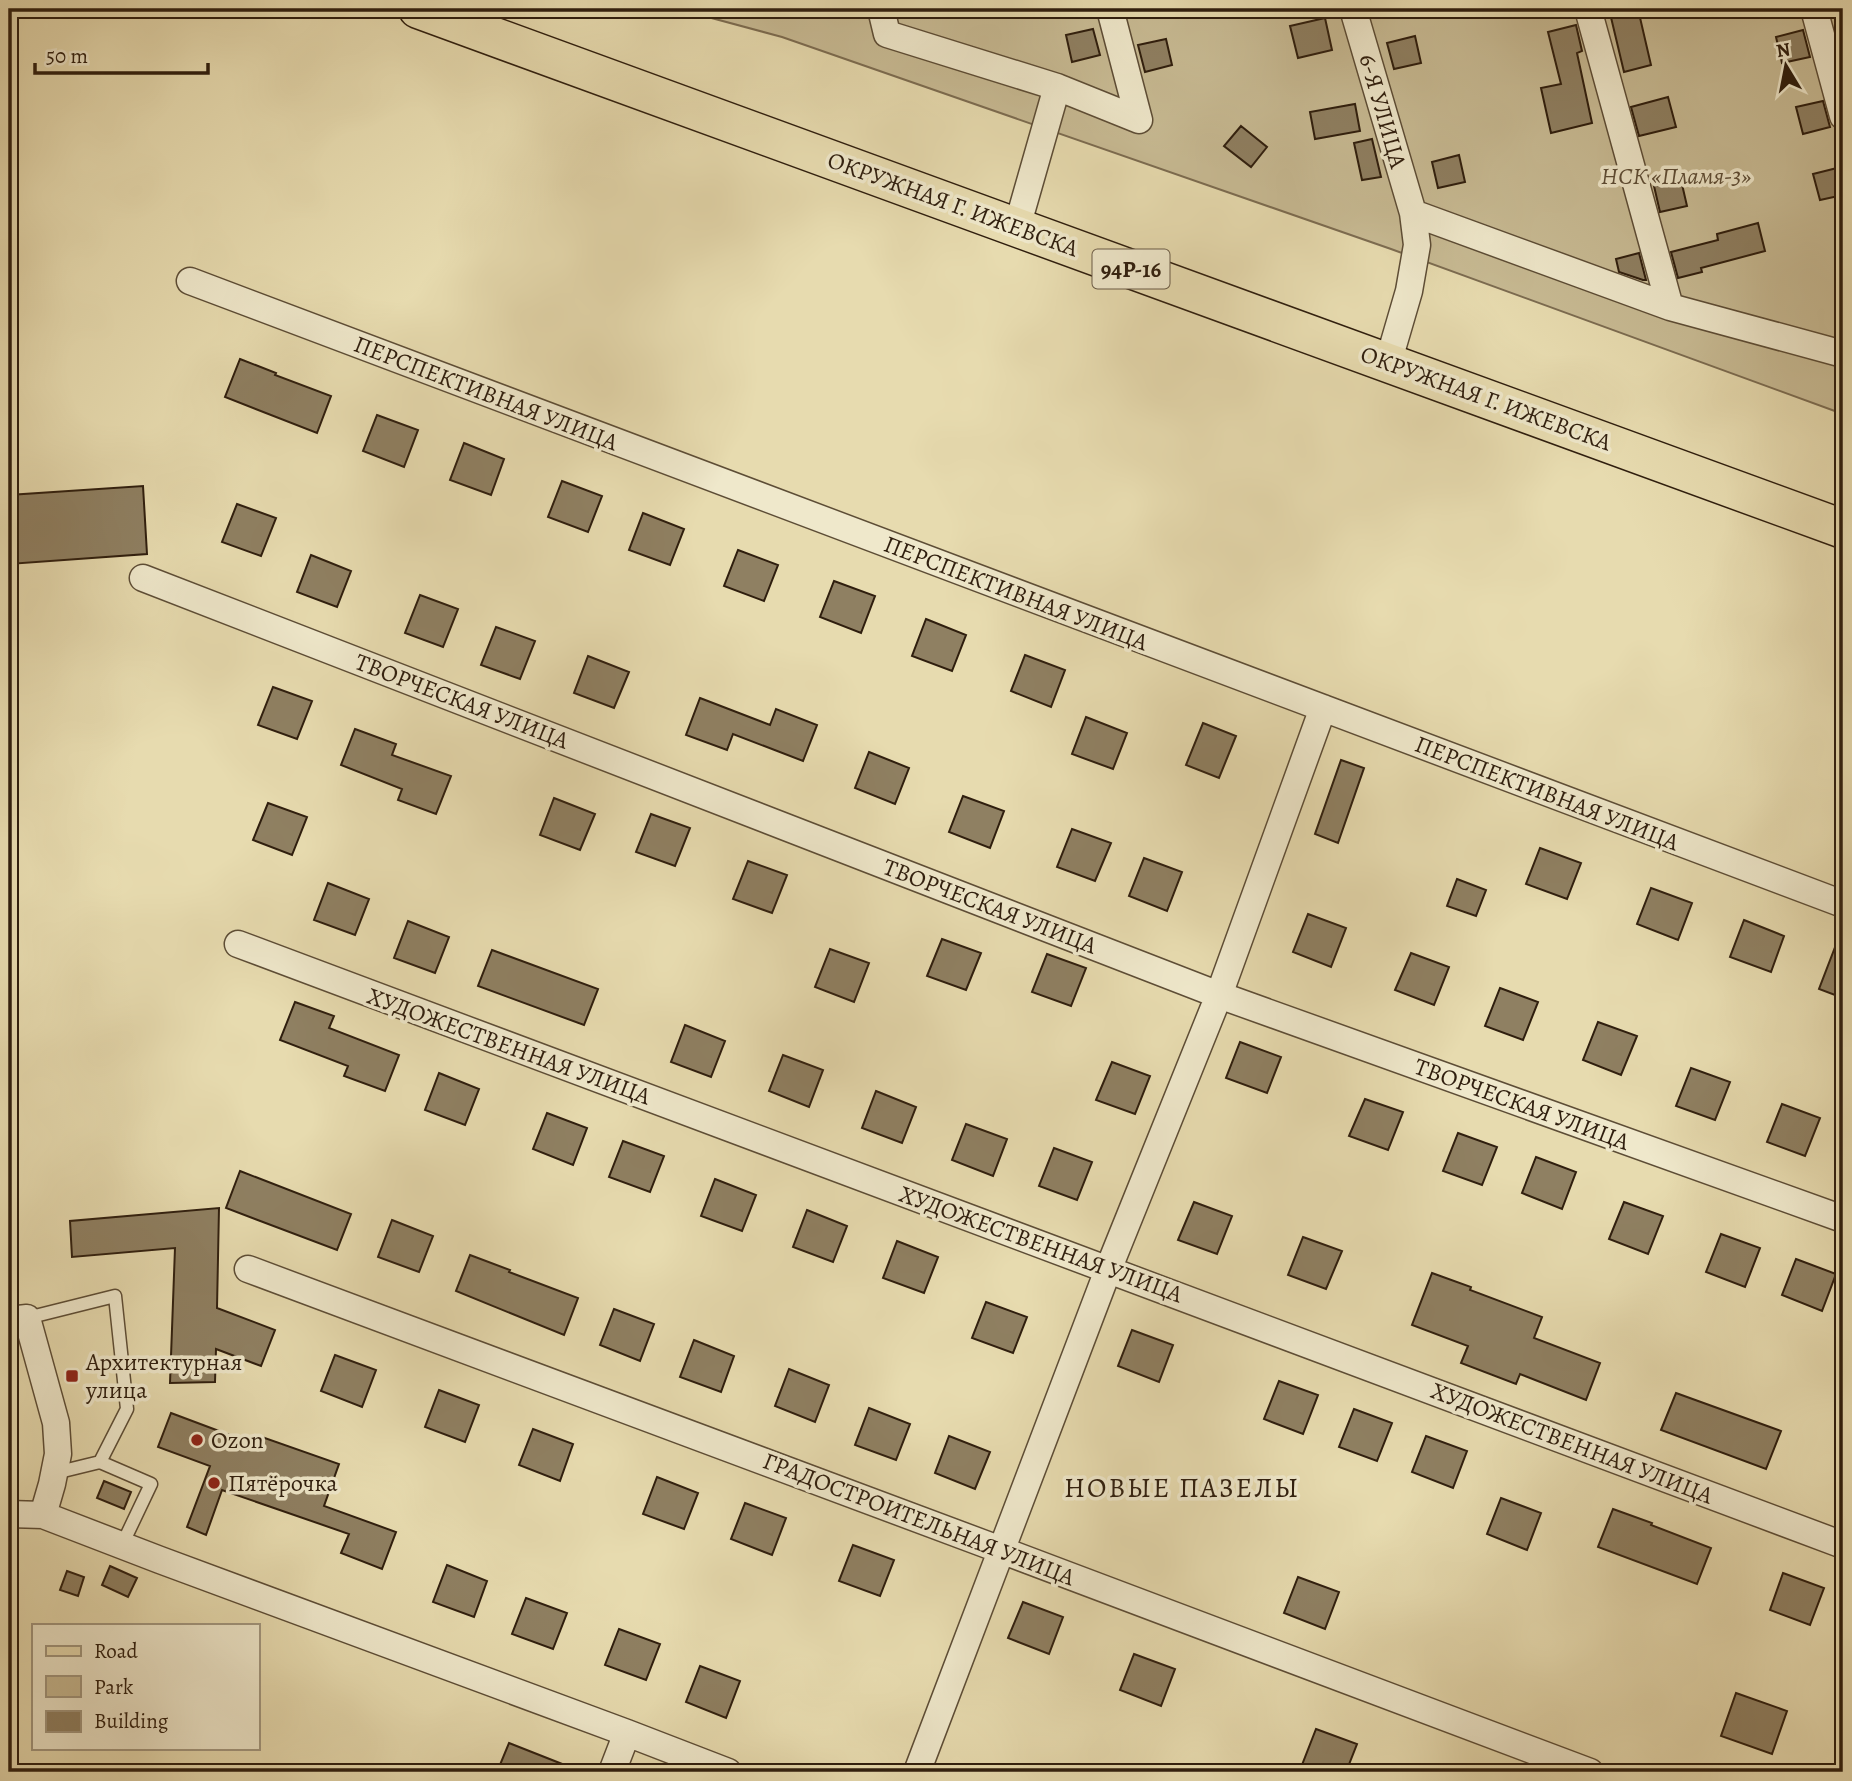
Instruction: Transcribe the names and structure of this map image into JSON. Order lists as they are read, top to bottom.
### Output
{
  "streets": {
    "main road": ["ОКРУЖНАЯ Г. ИЖЕВСКА", "94Р-16"],
    "street": [
      "6-Я УЛИЦА",
      "ПЕРСПЕКТИВНАЯ УЛИЦА",
      "ТВОРЧЕСКАЯ УЛИЦА",
      "ХУДОЖЕСТВЕННАЯ УЛИЦА",
      "ГРАДОСТРОИТЕЛЬНАЯ УЛИЦА"
    ]
  },
  "crossings": [
    ["6-Я УЛИЦА", "ОКРУЖНАЯ Г. ИЖЕВСКА"]
  ],
  "districts": ["НОВЫЕ ПАЗЕЛЫ"],
  "parks": ["НСК «Пламя-3»"],
  "places": {
    "transit": ["Архитектурная улица"],
    "other": ["Ozon", "Пятёрочка"]
  },
  "legend": ["Road", "Park", "Building"],
  "scale_bar": "50 m",
  "north": "top"
}
